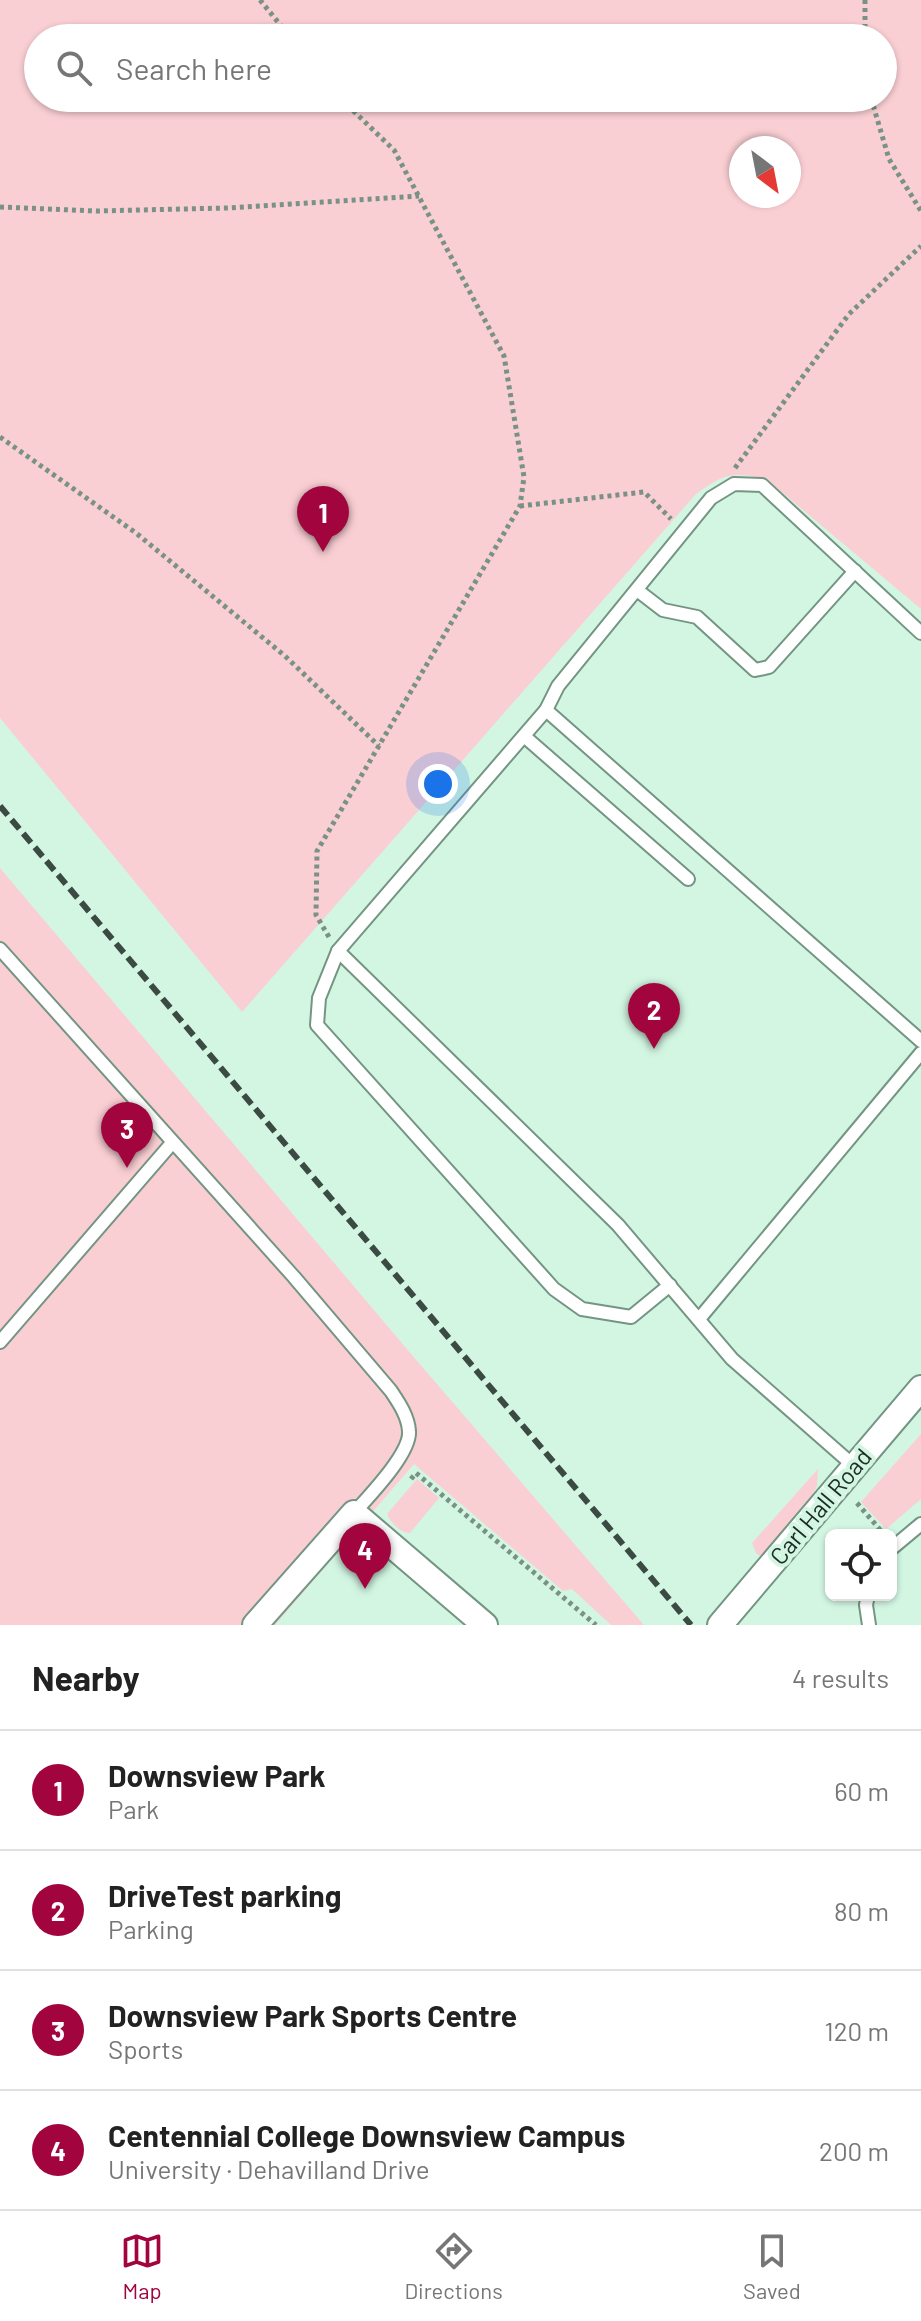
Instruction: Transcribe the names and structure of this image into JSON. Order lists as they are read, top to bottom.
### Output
{
  "streets": {
    "street": ["Carl Hall Road"]
  },
  "north": "bottom right",
  "page": {
    "search": "Search here",
    "pins": [
      "1",
      "2",
      "3",
      "4"
    ],
    "heading": ["Nearby", "4 results"],
    "list": [
      {
        "mark": "1",
        "name": "Downsview Park",
        "note": "Park",
        "value": "60 m"
      },
      {
        "mark": "2",
        "name": "DriveTest parking",
        "note": "Parking",
        "value": "80 m"
      },
      {
        "mark": "3",
        "name": "Downsview Park Sports Centre",
        "note": "Sports",
        "value": "120 m"
      },
      {
        "mark": "4",
        "name": "Centennial College Downsview Campus",
        "note": "University · Dehavilland Drive",
        "value": "200 m"
      }
    ],
    "nav": ["Map", "Directions", "Saved"]
  }
}
